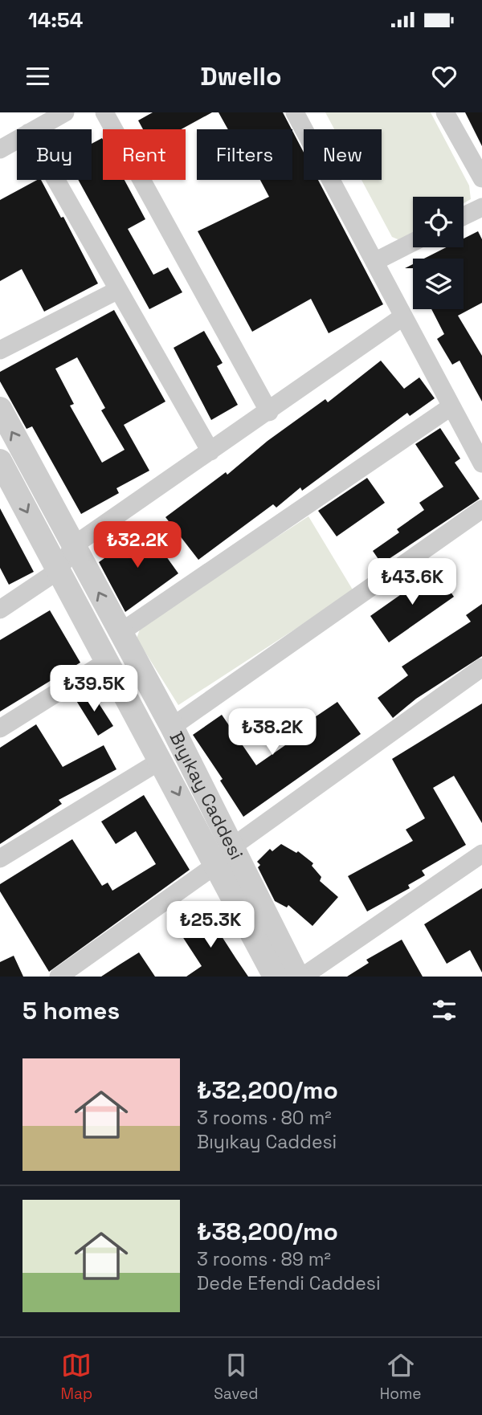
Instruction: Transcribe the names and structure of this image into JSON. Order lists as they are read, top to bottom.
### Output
{
  "streets": {
    "street": ["Bıyıkay Caddesi"]
  },
  "page": {
    "status": "14:54",
    "header": "Dwello",
    "chip": [
      "Buy",
      "Rent",
      "Filters",
      "New"
    ],
    "price": [
      "₺32.2K",
      "₺43.6K",
      "₺39.5K",
      "₺38.2K",
      "₺25.3K"
    ],
    "heading": "5 homes",
    "list": [
      {
        "name": "₺32,200/mo",
        "note": "3 rooms · 80 m² · Bıyıkay Caddesi"
      },
      {
        "name": "₺38,200/mo",
        "note": "3 rooms · 89 m² · Dede Efendi Caddesi"
      }
    ],
    "tabs": ["Map", "Saved", "Home"]
  }
}
